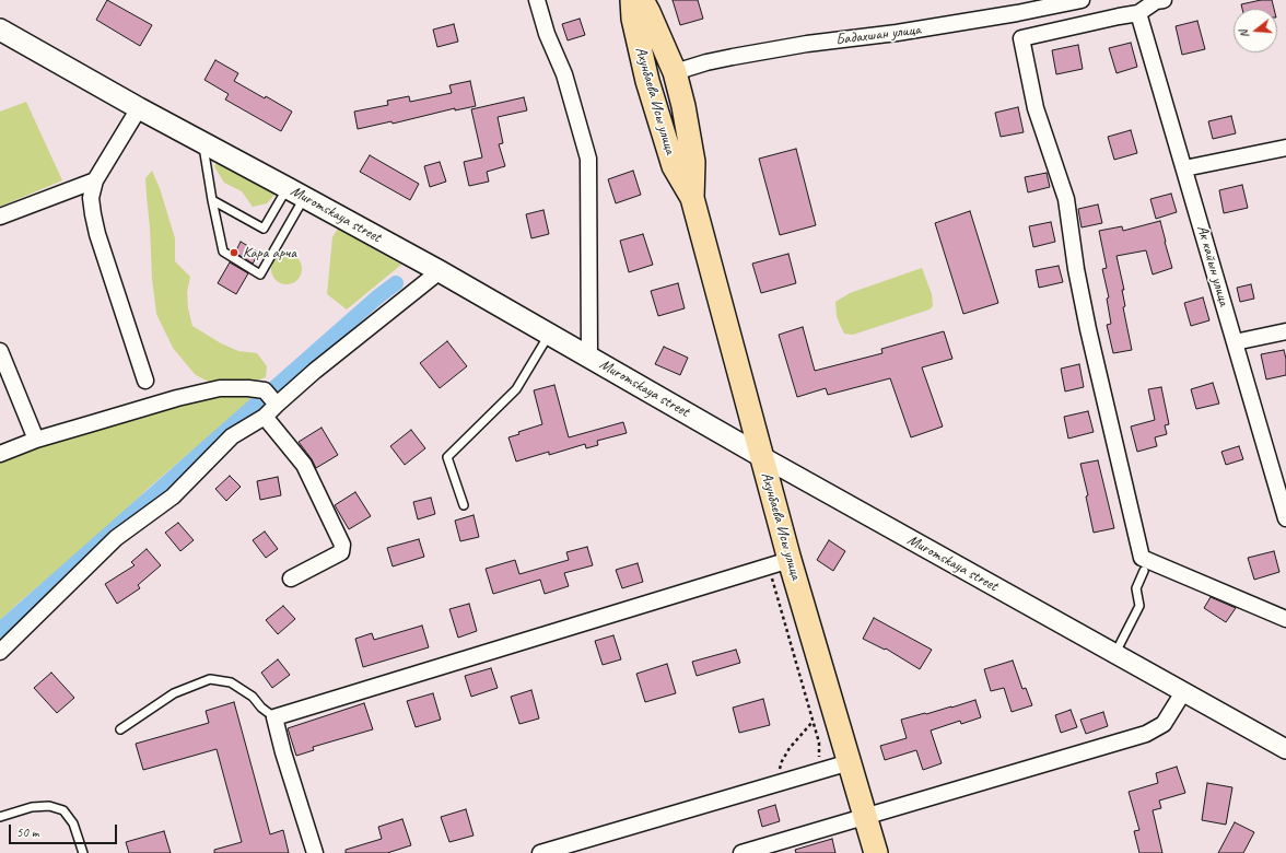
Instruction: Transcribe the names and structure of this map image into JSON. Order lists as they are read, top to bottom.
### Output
{
  "streets": {
    "main road": ["Ахунбаева Исы улица", "Muromskaya street"],
    "street": ["Бадахшан улица", "Ак кайын улица"]
  },
  "crossings": [
    ["Бадахшан улица", "Ахунбаева Исы улица"],
    ["Ахунбаева Исы улица", "Muromskaya street"]
  ],
  "places": ["Кара арча"],
  "scale_bar": "50 m",
  "north": "left"
}
